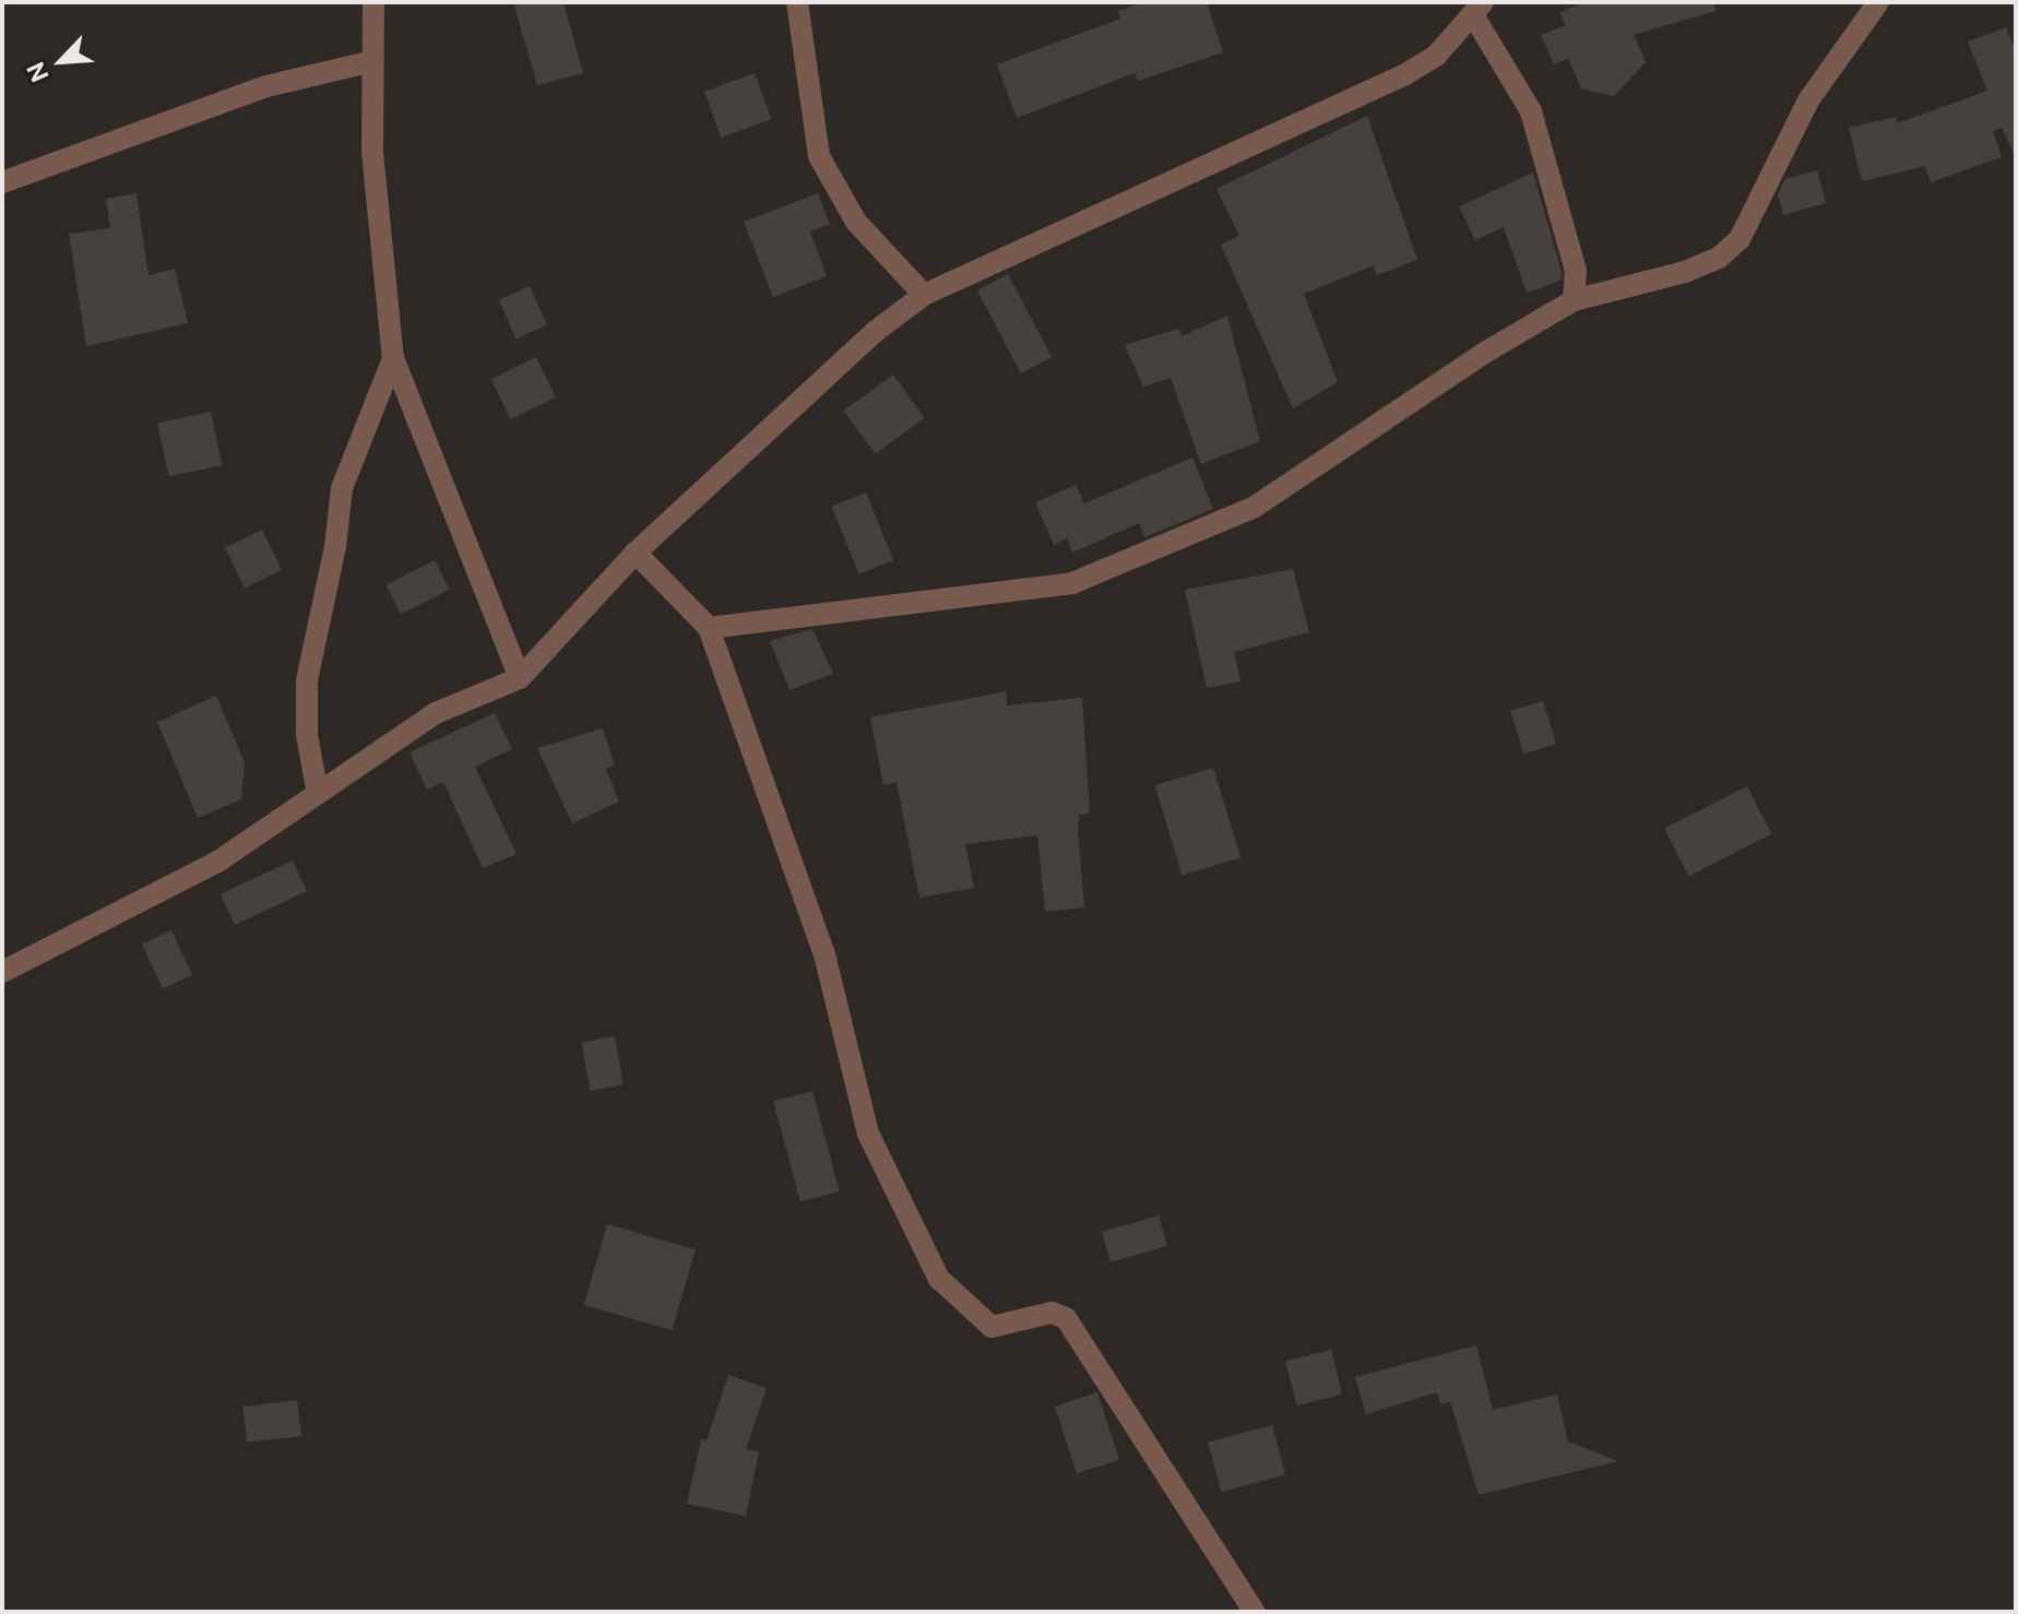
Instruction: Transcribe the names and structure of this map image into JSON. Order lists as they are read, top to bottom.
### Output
{
  "north": "bottom left"
}
